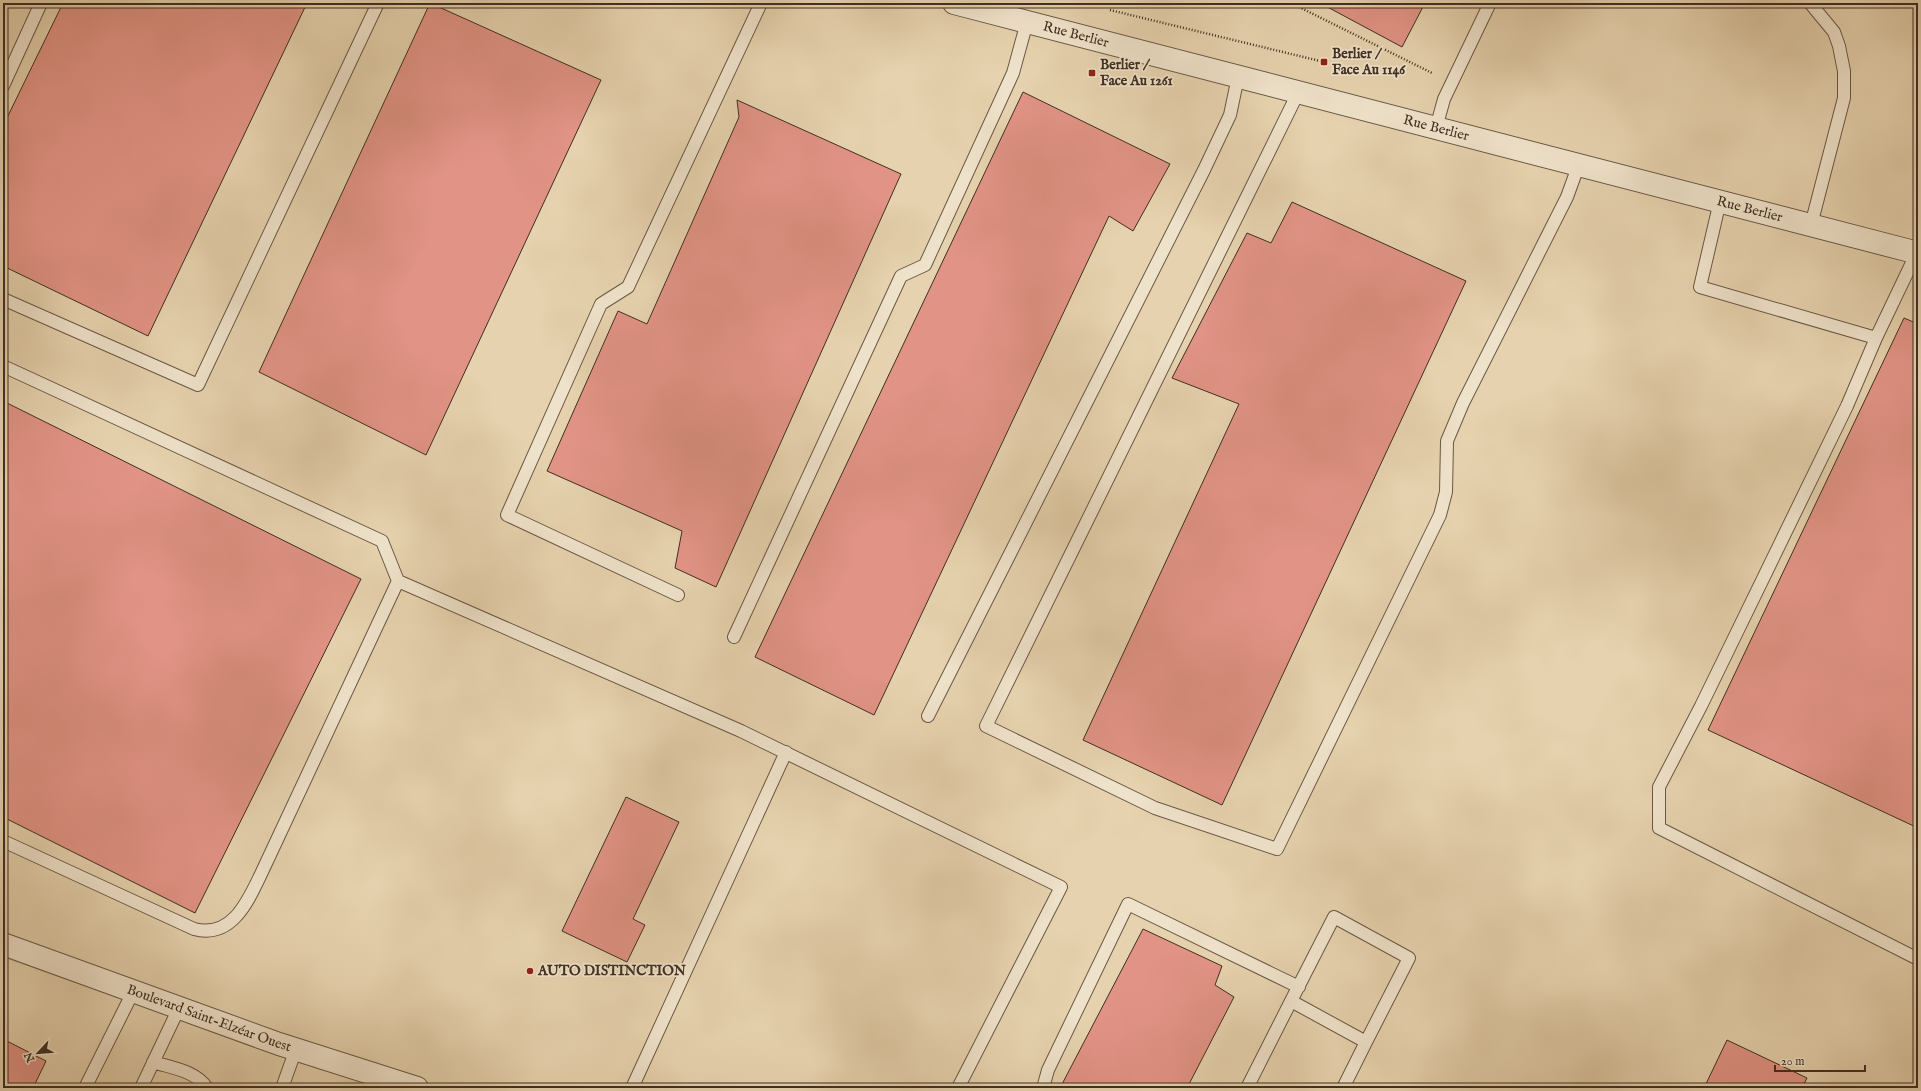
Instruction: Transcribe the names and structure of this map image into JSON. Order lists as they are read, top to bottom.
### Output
{
  "streets": {
    "street": ["Rue Berlier", "Boulevard Saint-Elzéar Ouest"]
  },
  "places": {
    "transit": ["Berlier / Face Au 1146", "Berlier / Face Au 1261"],
    "other": ["AUTO DISTINCTION"]
  },
  "scale_bar": "20 m",
  "north": "bottom left"
}
